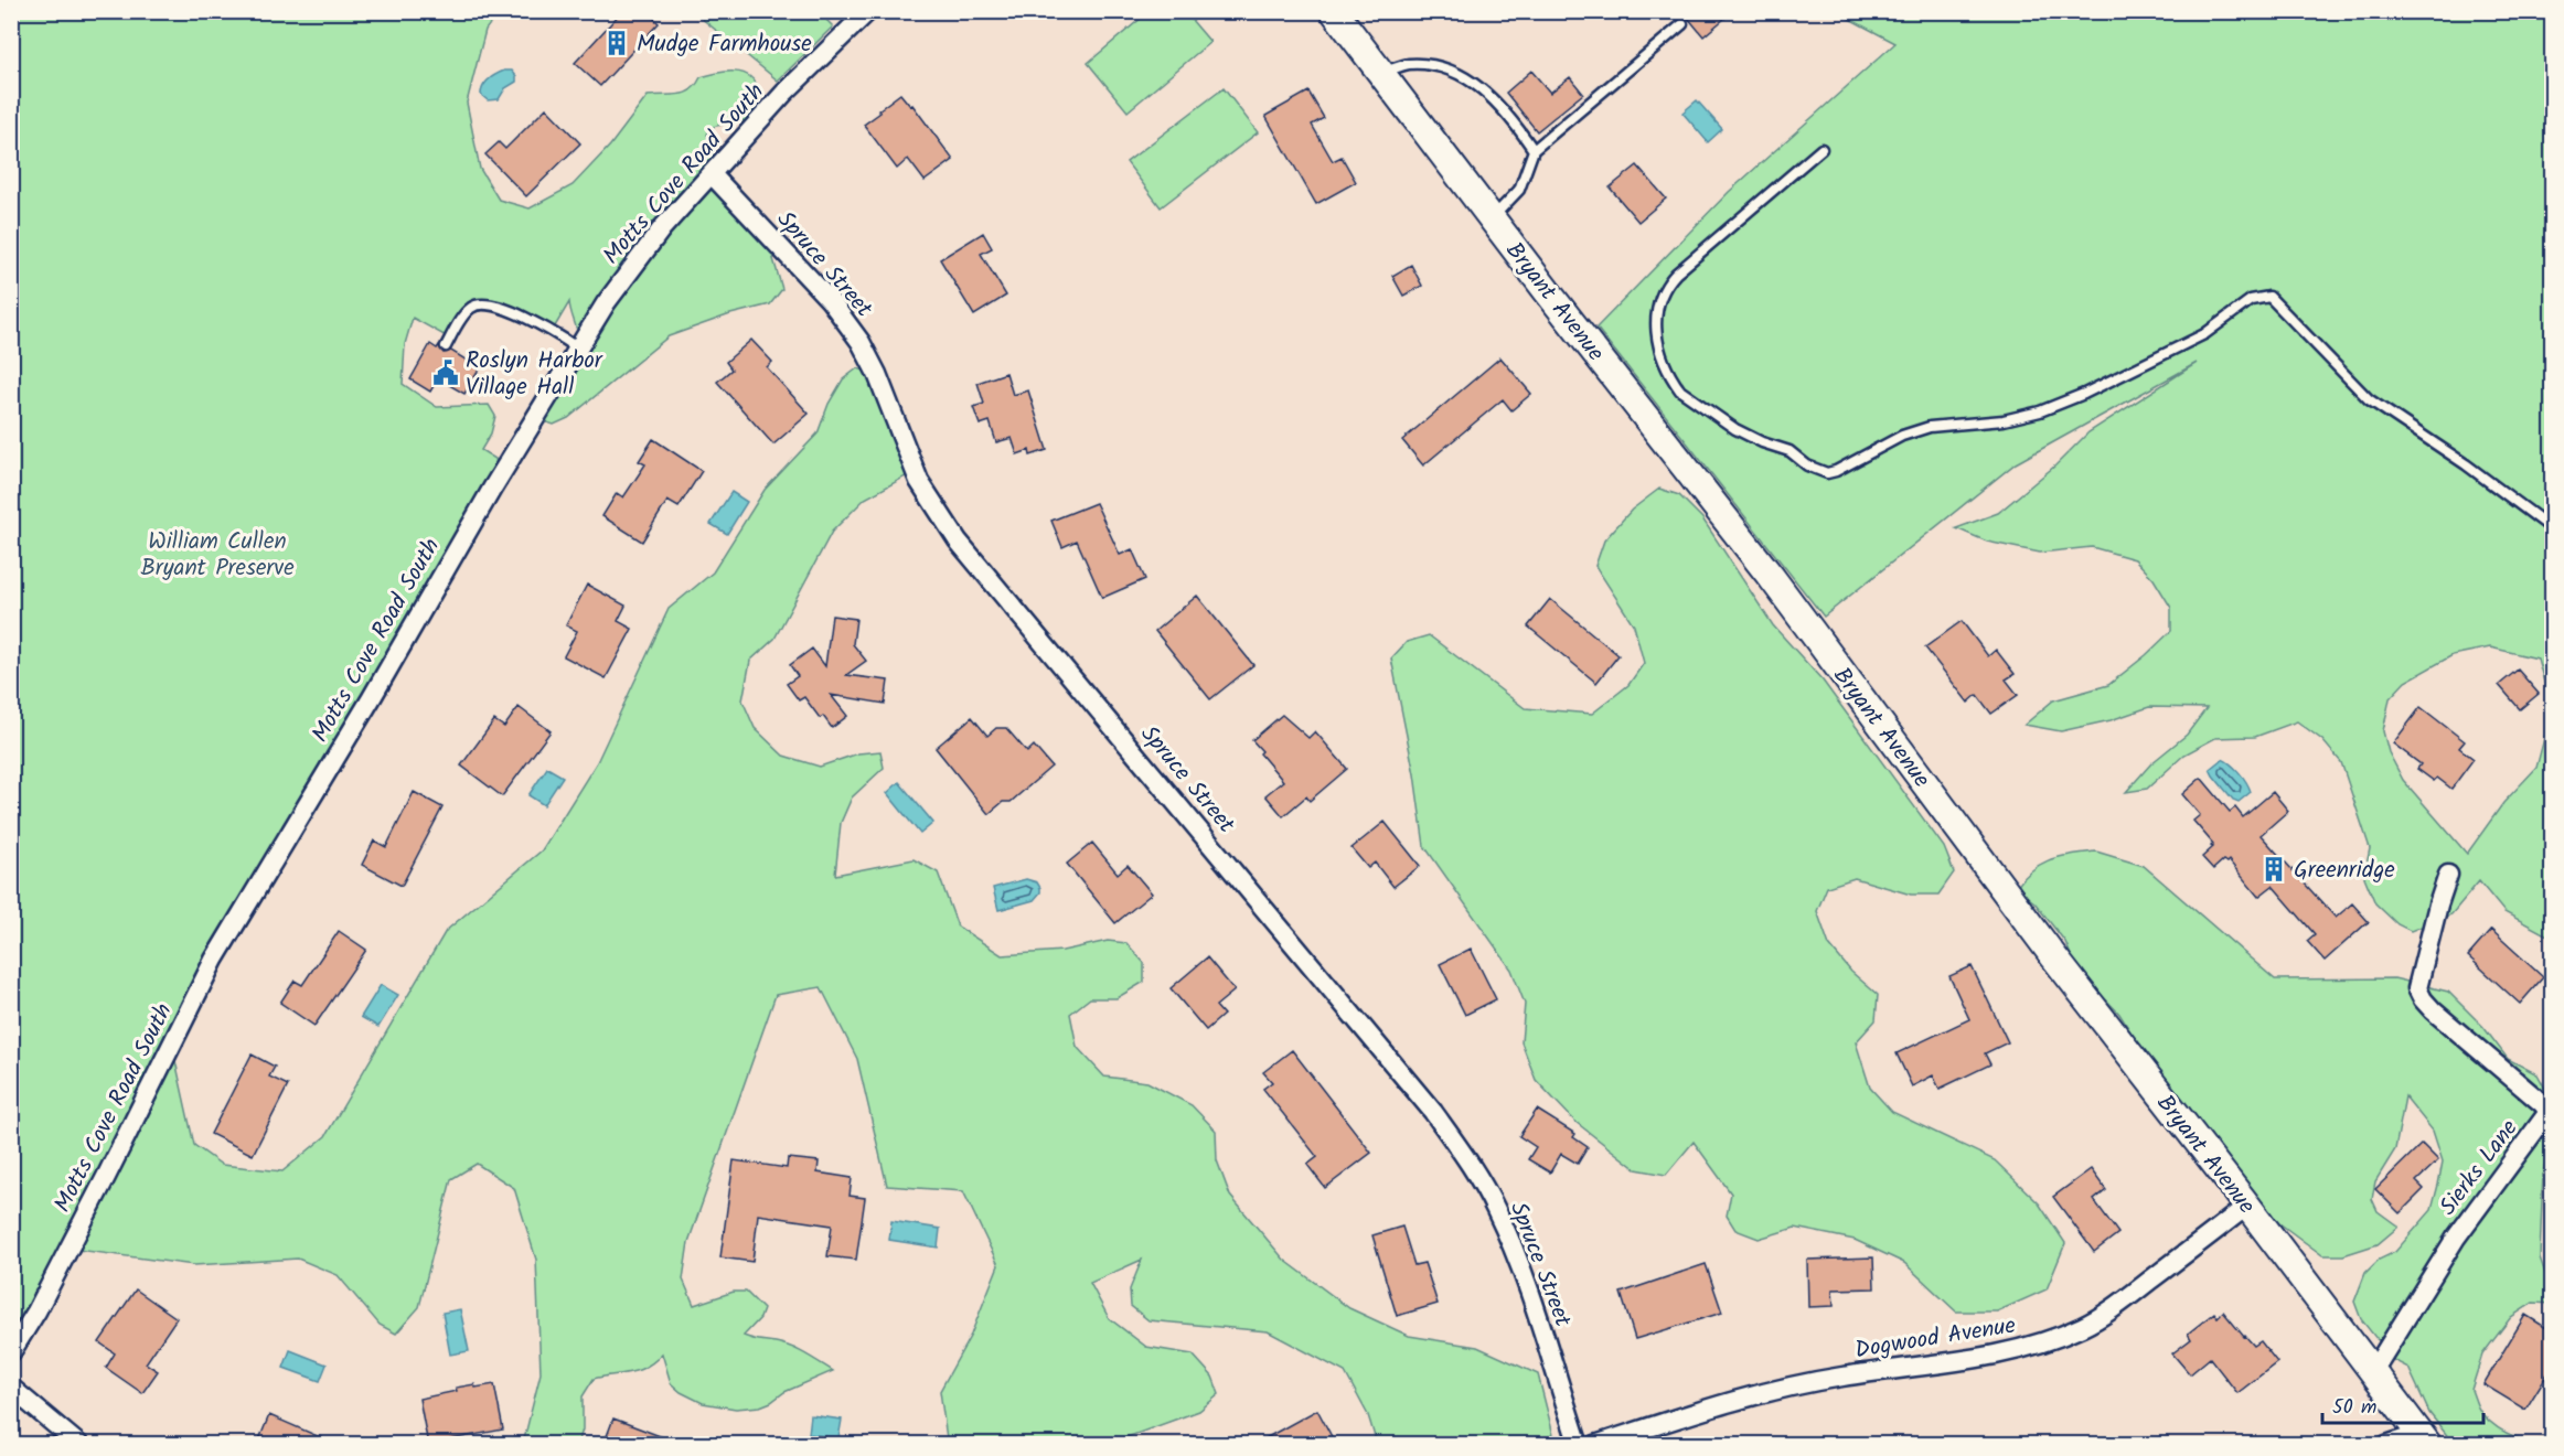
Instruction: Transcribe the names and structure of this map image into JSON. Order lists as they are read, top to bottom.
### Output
{
  "streets": {
    "main road": ["Bryant Avenue"],
    "street": [
      "Motts Cove Road South",
      "Spruce Street",
      "Sierks Lane",
      "Dogwood Avenue"
    ]
  },
  "crossings": [
    ["Motts Cove Road South", "Spruce Street"],
    ["Bryant Avenue", "Sierks Lane"],
    ["Bryant Avenue", "Dogwood Avenue"]
  ],
  "parks": ["William Cullen Bryant Preserve"],
  "places": {
    "building": ["Mudge Farmhouse", "Greenridge"],
    "public building": ["Roslyn Harbor Village Hall"]
  },
  "scale_bar": "50 m"
}
